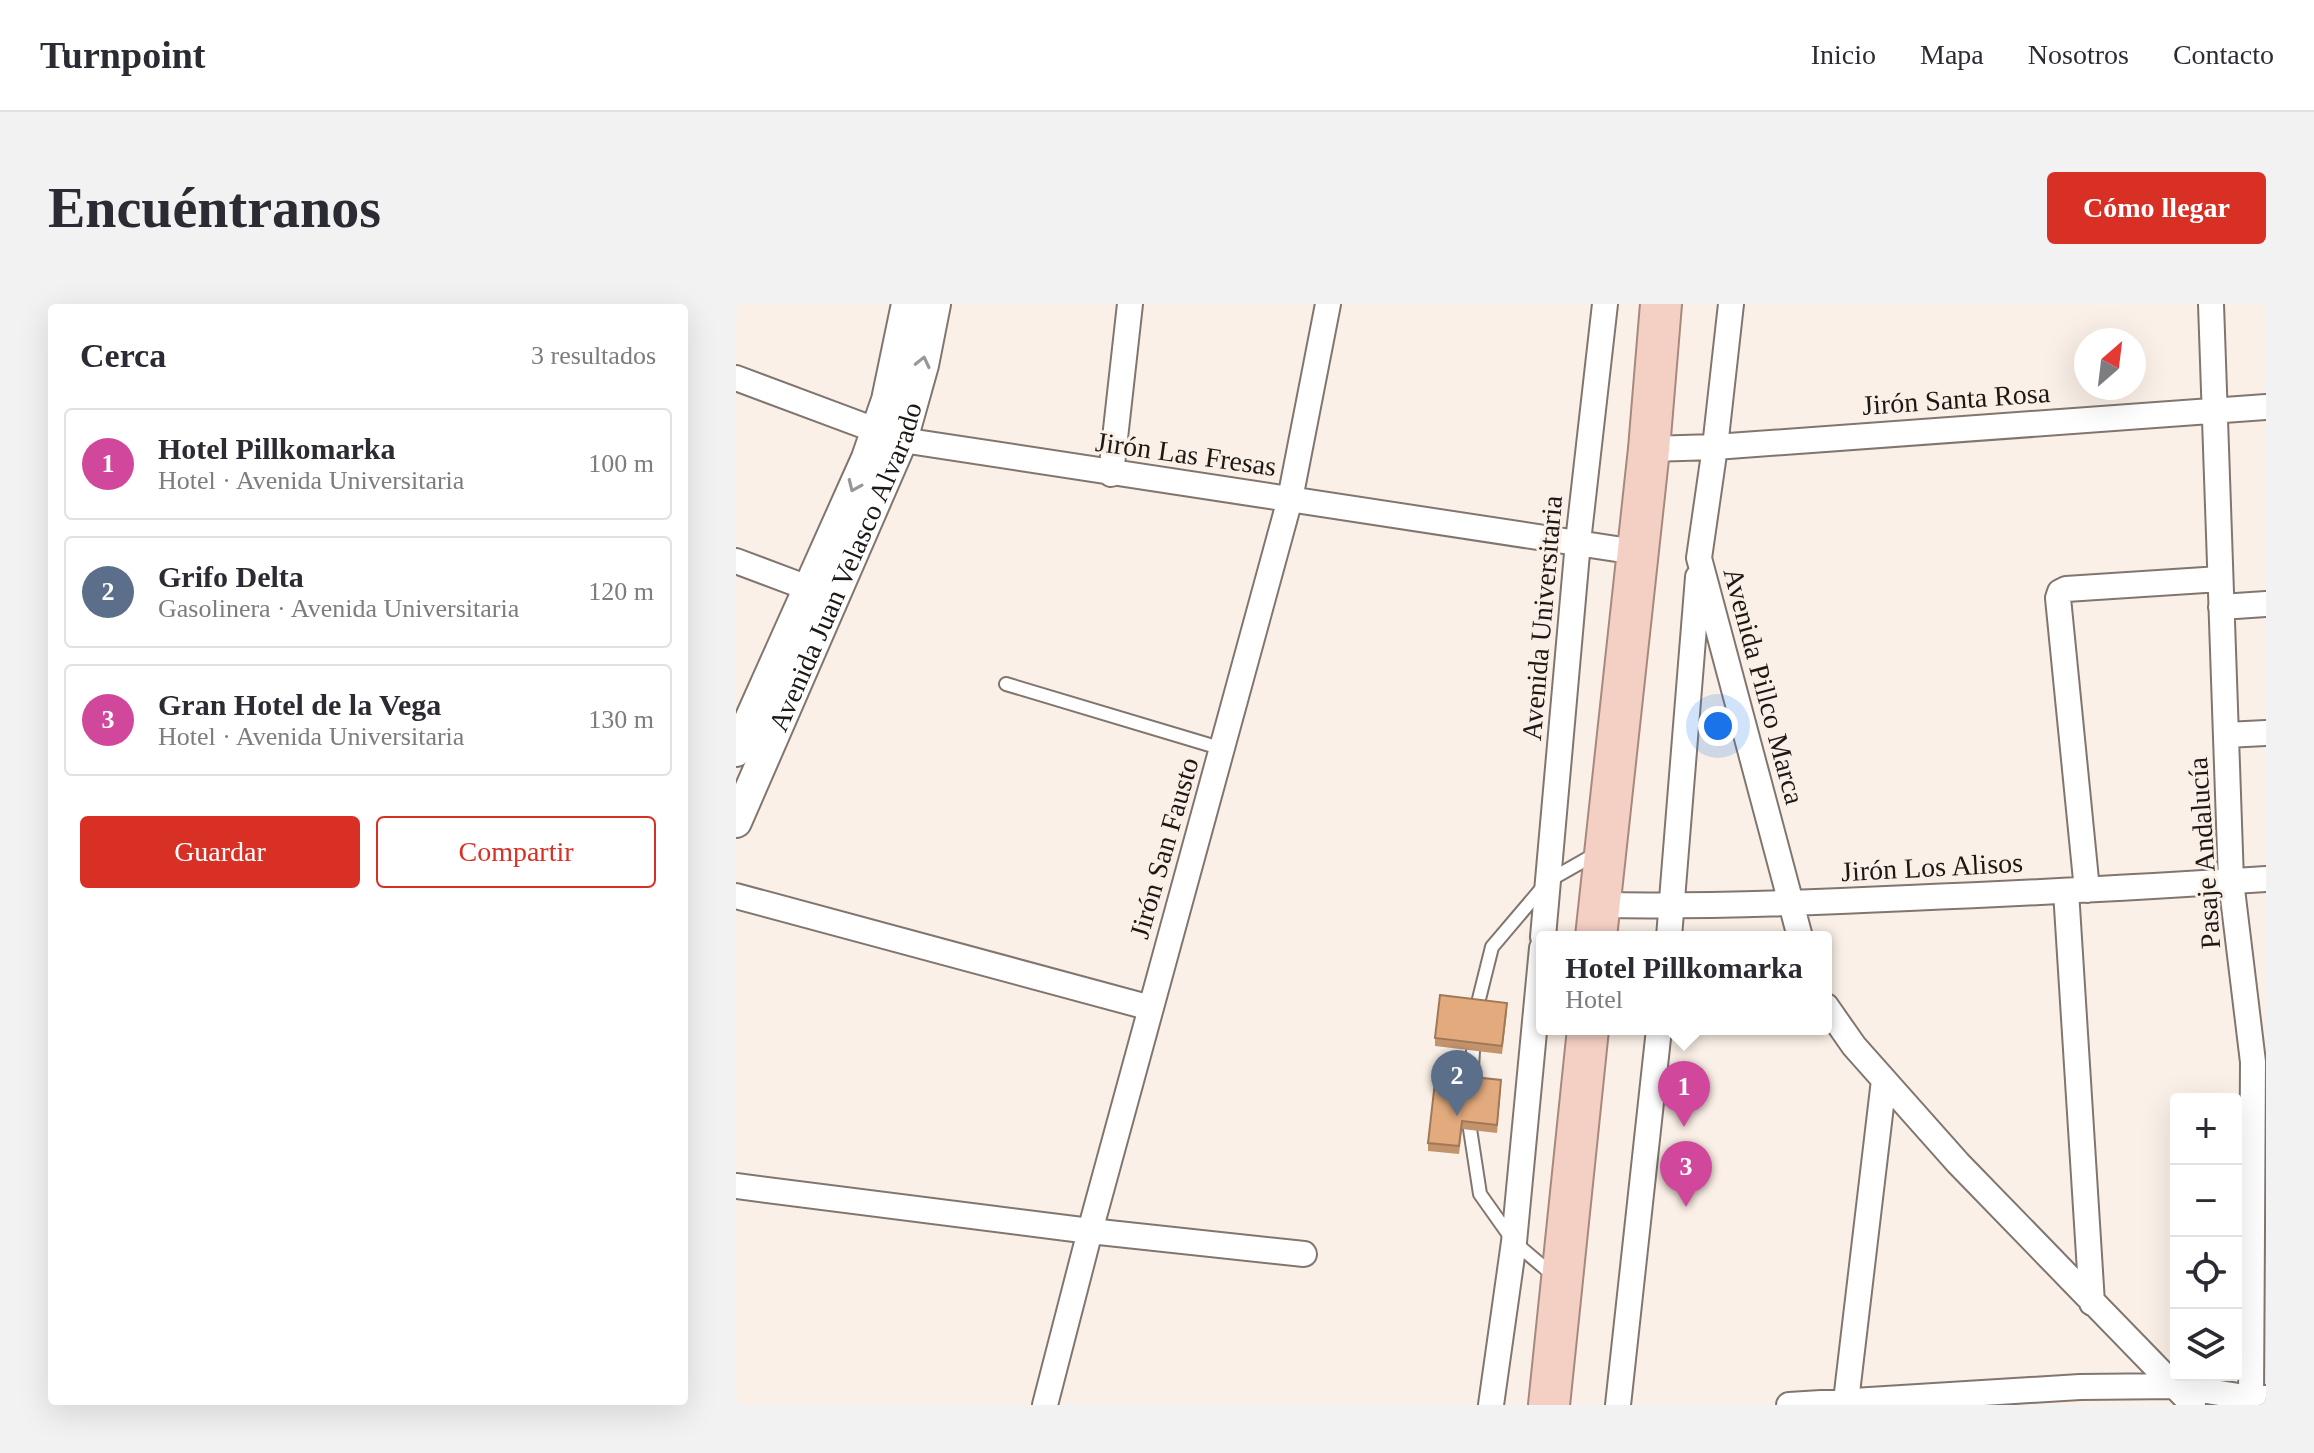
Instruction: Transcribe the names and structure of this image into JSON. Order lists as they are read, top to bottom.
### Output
{
  "streets": {
    "street": [
      "Jirón Santa Rosa",
      "Jirón Las Fresas",
      "Avenida Juan Velasco Alvarado",
      "Avenida Universitaria",
      "Avenida Pillco Marca",
      "Jirón San Fausto",
      "Pasaje Andalucía",
      "Jirón Los Alisos"
    ]
  },
  "crossings": [
    ["Jirón Santa Rosa", "Avenida Pillco Marca"],
    ["Jirón Santa Rosa", "Pasaje Andalucía"],
    ["Jirón Las Fresas", "Avenida Juan Velasco Alvarado"],
    ["Jirón Las Fresas", "Avenida Universitaria"],
    ["Jirón Las Fresas", "Jirón San Fausto"],
    ["Avenida Pillco Marca", "Jirón Los Alisos"],
    ["Pasaje Andalucía", "Jirón Los Alisos"]
  ],
  "north": "top right",
  "page": {
    "header": "Turnpoint",
    "nav": [
      "Inicio",
      "Mapa",
      "Nosotros",
      "Contacto"
    ],
    "buttons": [
      "Cómo llegar",
      ["Guardar", "Compartir"]
    ],
    "title": "Encuéntranos",
    "heading": ["Cerca", "3 resultados"],
    "list": [
      {
        "mark": "1",
        "name": "Hotel Pillkomarka",
        "note": "Hotel · Avenida Universitaria",
        "value": "100 m"
      },
      {
        "mark": "2",
        "name": "Grifo Delta",
        "note": "Gasolinera · Avenida Universitaria",
        "value": "120 m"
      },
      {
        "mark": "3",
        "name": "Gran Hotel de la Vega",
        "note": "Hotel · Avenida Universitaria",
        "value": "130 m"
      }
    ],
    "popup": ["Hotel Pillkomarka", "Hotel"],
    "pins": ["2", "1", "3"],
    "map_buttons": ["+", "−"]
  }
}
